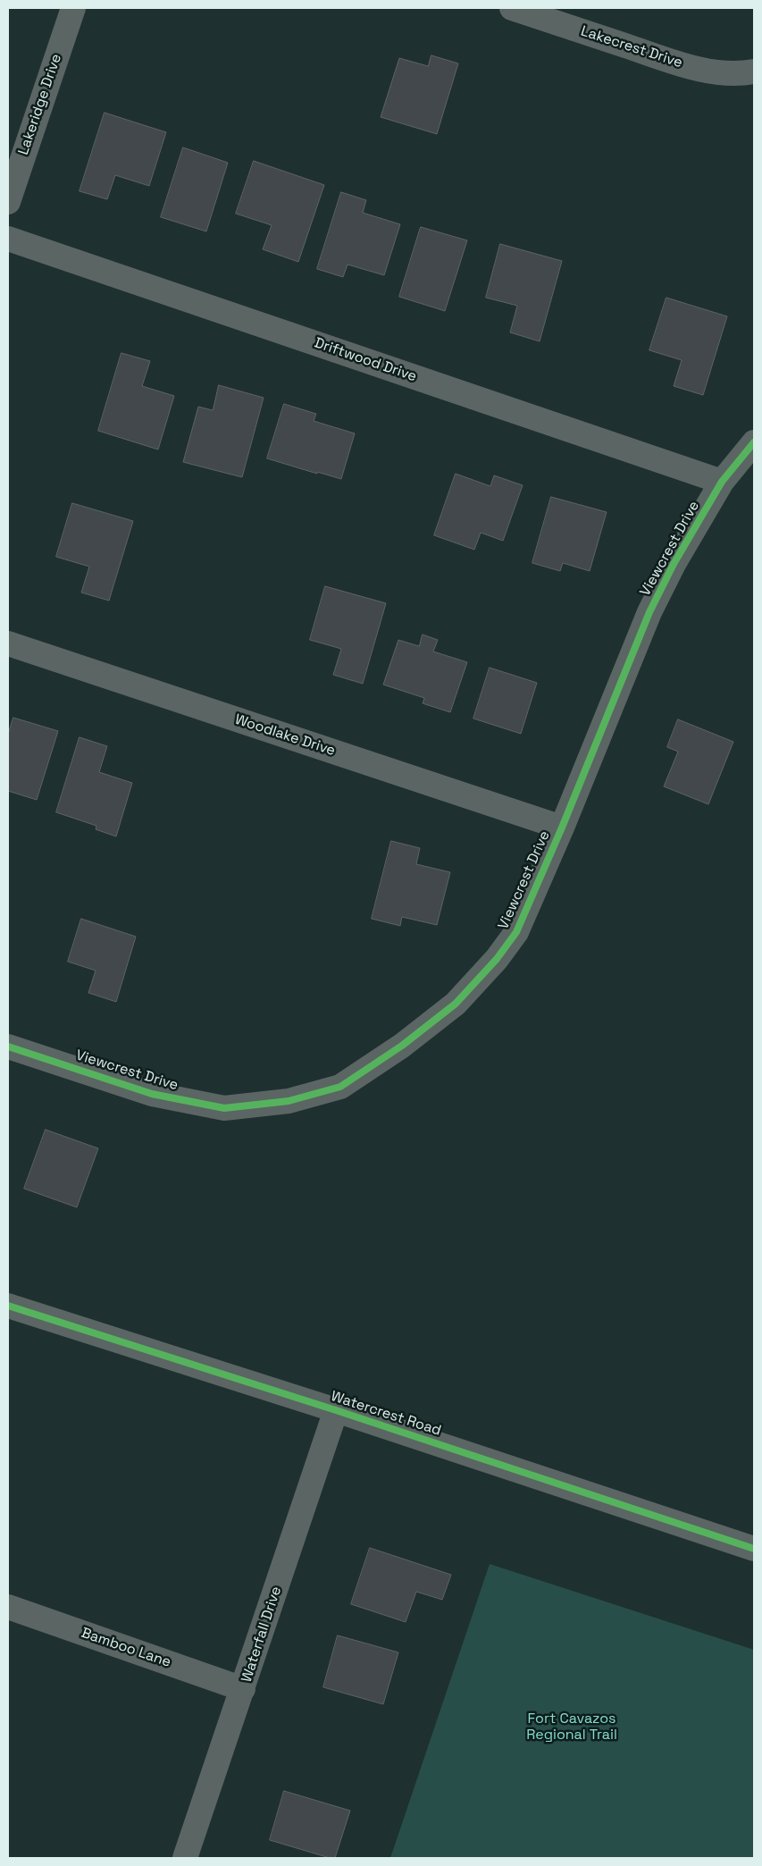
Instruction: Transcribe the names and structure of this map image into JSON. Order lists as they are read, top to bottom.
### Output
{
  "streets": {
    "street": [
      "Lakecrest Drive",
      "Lakeridge Drive",
      "Driftwood Drive",
      "Viewcrest Drive",
      "Woodlake Drive",
      "Watercrest Road",
      "Waterfall Drive",
      "Bamboo Lane"
    ]
  },
  "crossings": [
    ["Driftwood Drive", "Viewcrest Drive"],
    ["Viewcrest Drive", "Woodlake Drive"],
    ["Watercrest Road", "Waterfall Drive"],
    ["Waterfall Drive", "Bamboo Lane"]
  ],
  "parks": ["Fort Cavazos Regional Trail"]
}
